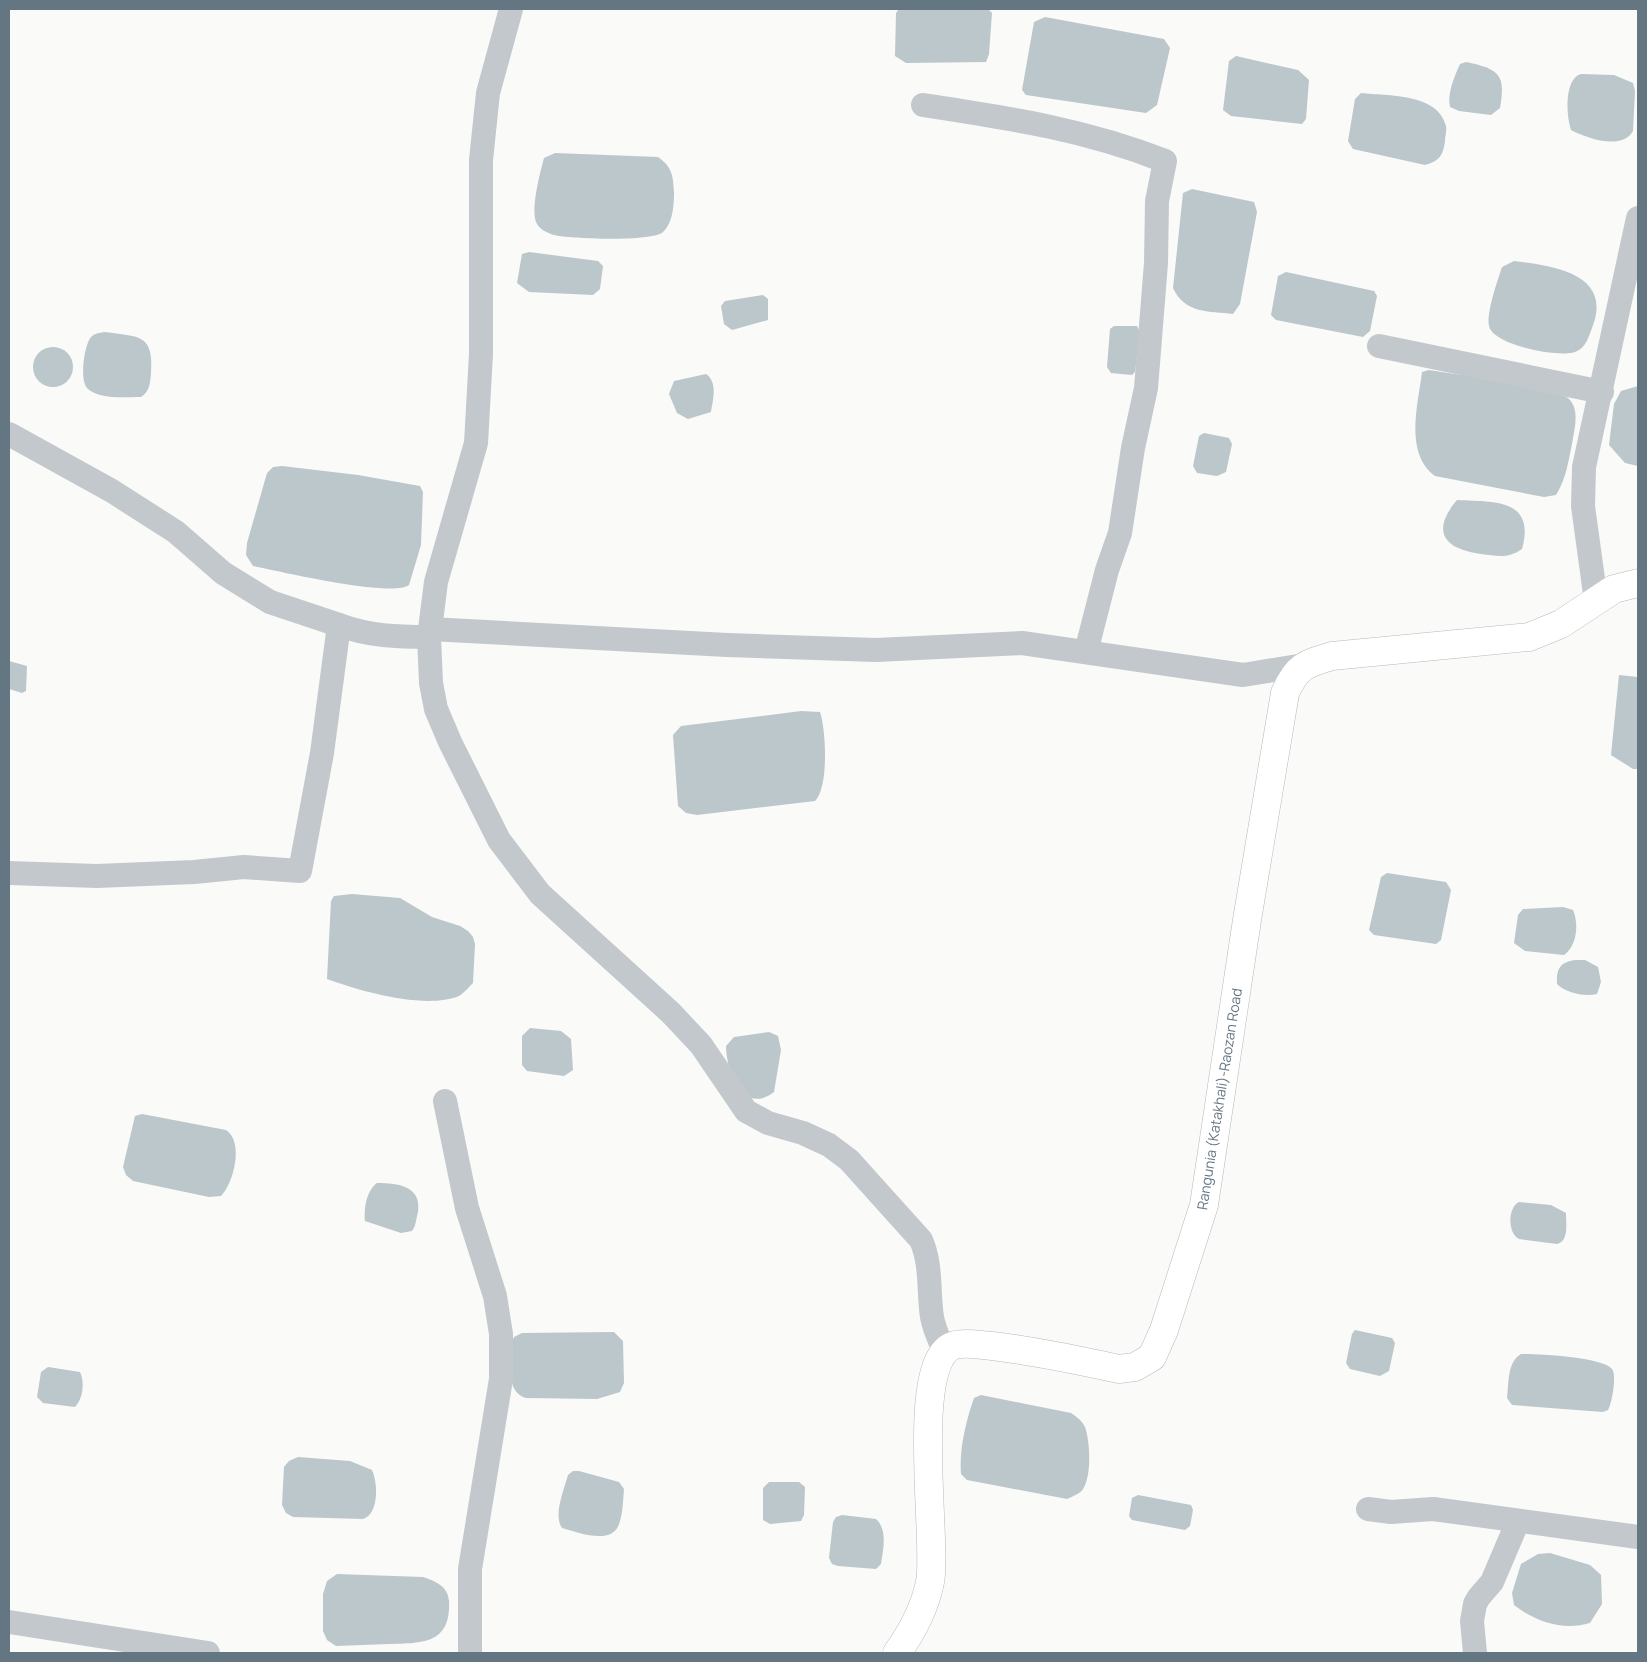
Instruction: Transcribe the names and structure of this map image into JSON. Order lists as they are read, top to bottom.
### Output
{
  "streets": {
    "main road": ["Rangunia (Katakhali)-Raozan Road"]
  }
}
